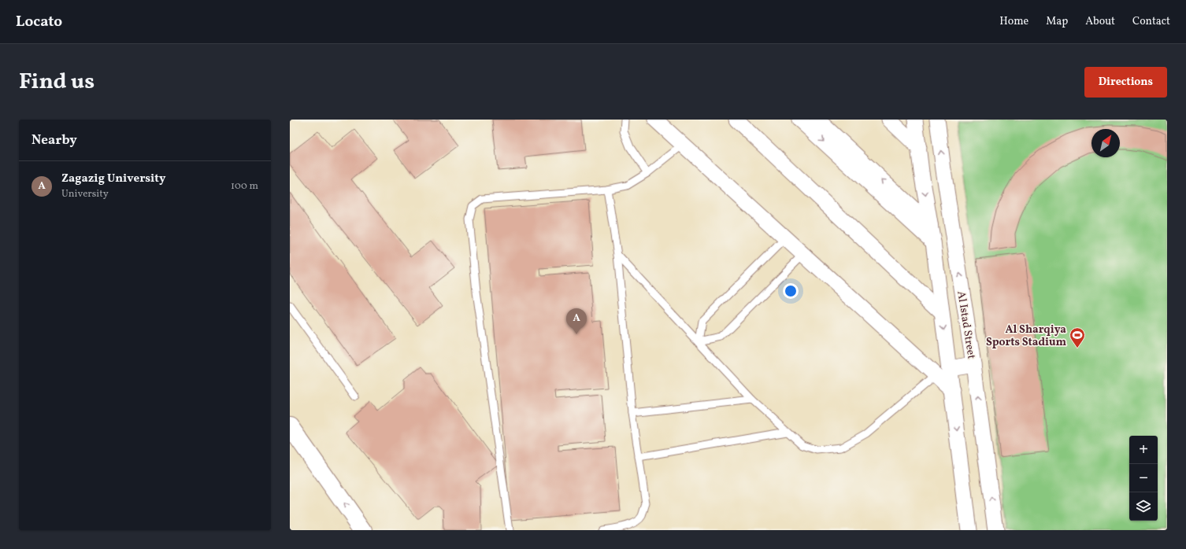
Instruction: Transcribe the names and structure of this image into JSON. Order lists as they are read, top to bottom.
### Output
{
  "streets": {
    "street": ["Al Istad Street"]
  },
  "places": {
    "sports": ["Al Sharqiya Sports Stadium"]
  },
  "north": "top right",
  "page": {
    "header": "Locato",
    "nav": [
      "Home",
      "Map",
      "About",
      "Contact"
    ],
    "title": "Find us",
    "buttons": "Directions",
    "heading": "Nearby",
    "list": [
      {
        "mark": "A",
        "name": "Zagazig University",
        "note": "University",
        "value": "100 m"
      }
    ],
    "pins": "A",
    "map_buttons": ["+", "−"]
  }
}
